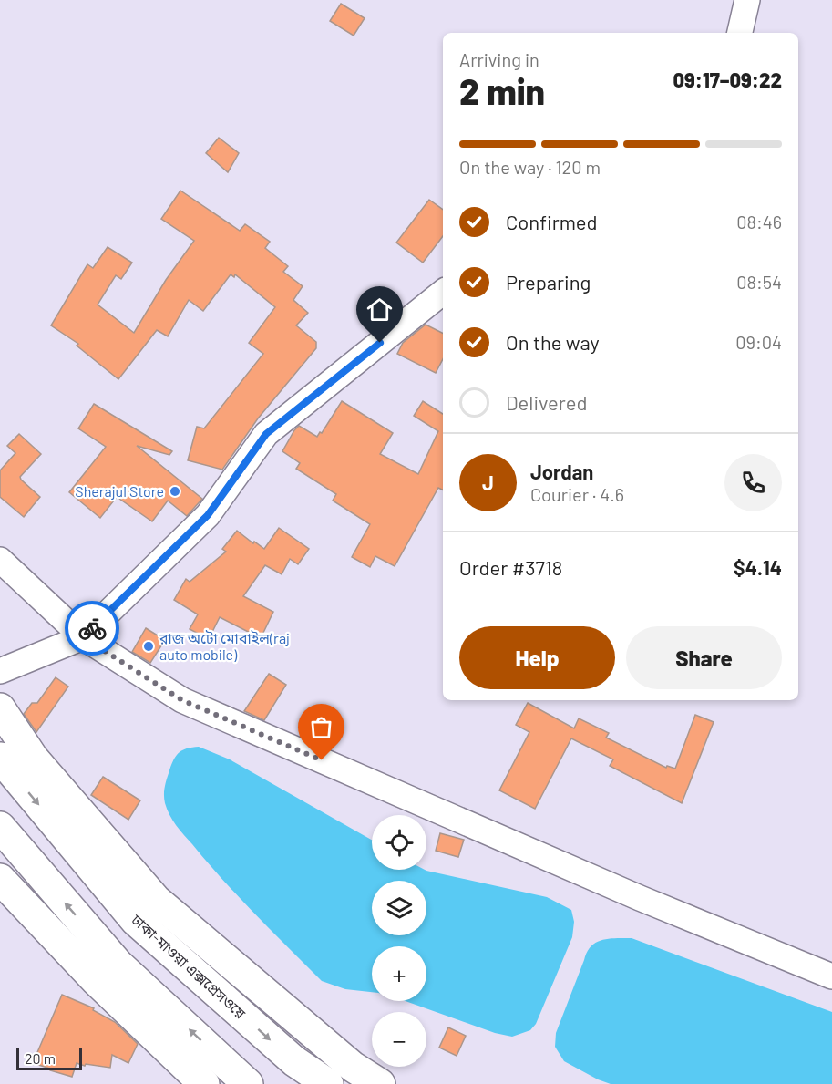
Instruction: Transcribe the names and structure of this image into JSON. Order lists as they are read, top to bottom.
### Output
{
  "streets": {
    "main road": ["ঢাকা-মাওয়া এক্সপ্রেসওয়ে"]
  },
  "places": ["Sherajul Store", "রাজ অটো মোবাইল(raj auto mobile)"],
  "scale_bar": "20 m",
  "page": {
    "heading": ["2 min", "Arriving in", "09:17–09:22"],
    "panel": [
      "Jordan",
      "Courier · 4.6",
      "Order #3718",
      "$4.14"
    ],
    "bar": "On the way · 120 m",
    "list": [
      ["Confirmed", "08:46"],
      ["Preparing", "08:54"],
      ["On the way", "09:04"],
      "Delivered"
    ],
    "round": "J",
    "buttons": ["Help", "Share"],
    "map_buttons": ["+", "−"],
    "scale": "20 m"
  }
}
